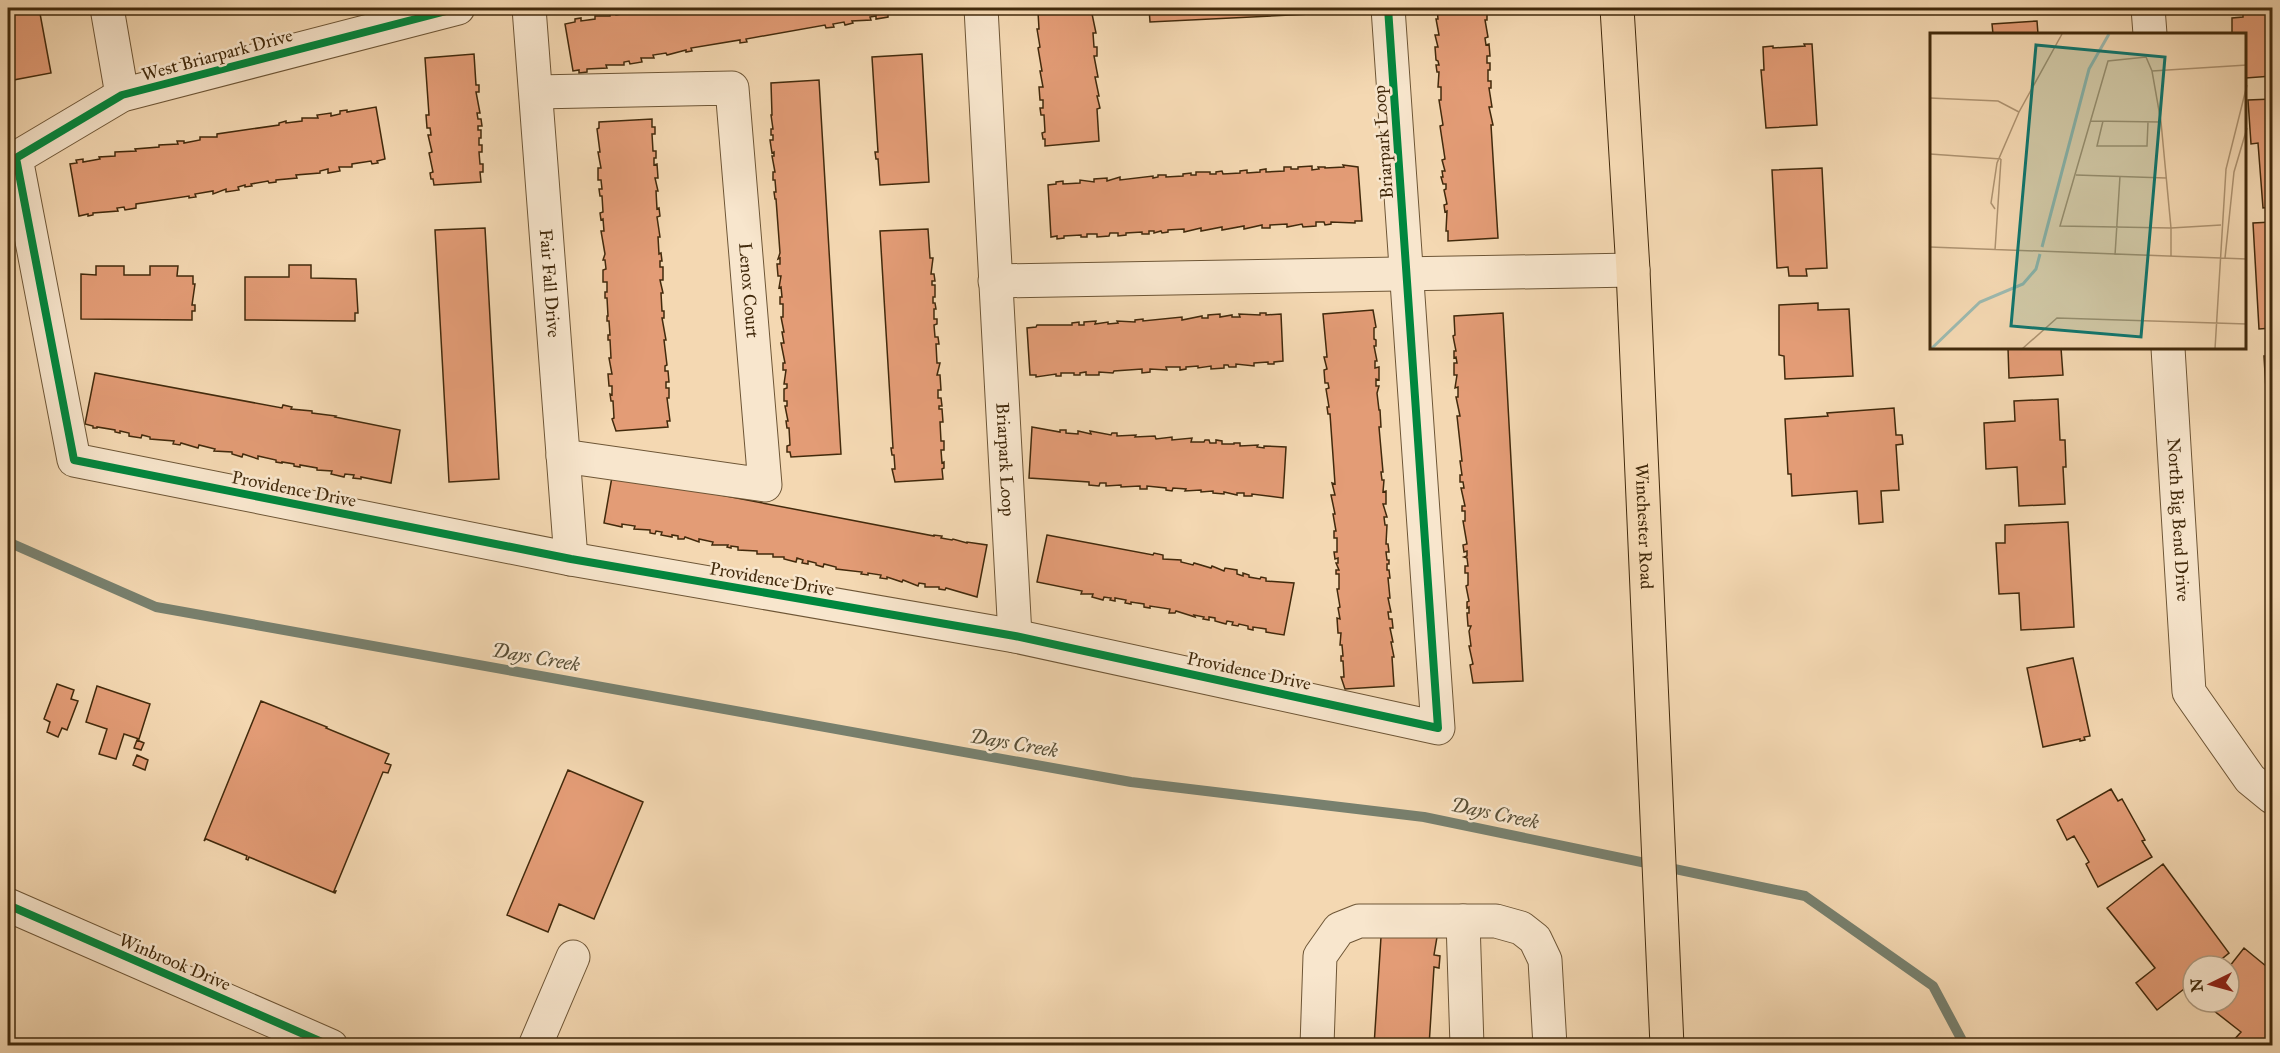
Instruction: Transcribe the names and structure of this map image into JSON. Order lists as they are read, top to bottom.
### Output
{
  "streets": {
    "main road": ["Winchester Road"],
    "street": [
      "West Briarpark Drive",
      "Briarpark Loop",
      "Fair Fall Drive",
      "Lenox Court",
      "Providence Drive",
      "North Big Bend Drive",
      "Winbrook Drive"
    ]
  },
  "crossings": [
    ["West Briarpark Drive", "Providence Drive"],
    ["Briarpark Loop", "Providence Drive"],
    ["Fair Fall Drive", "Lenox Court"],
    ["Fair Fall Drive", "Providence Drive"]
  ],
  "water": ["Days Creek"],
  "north": "left"
}
